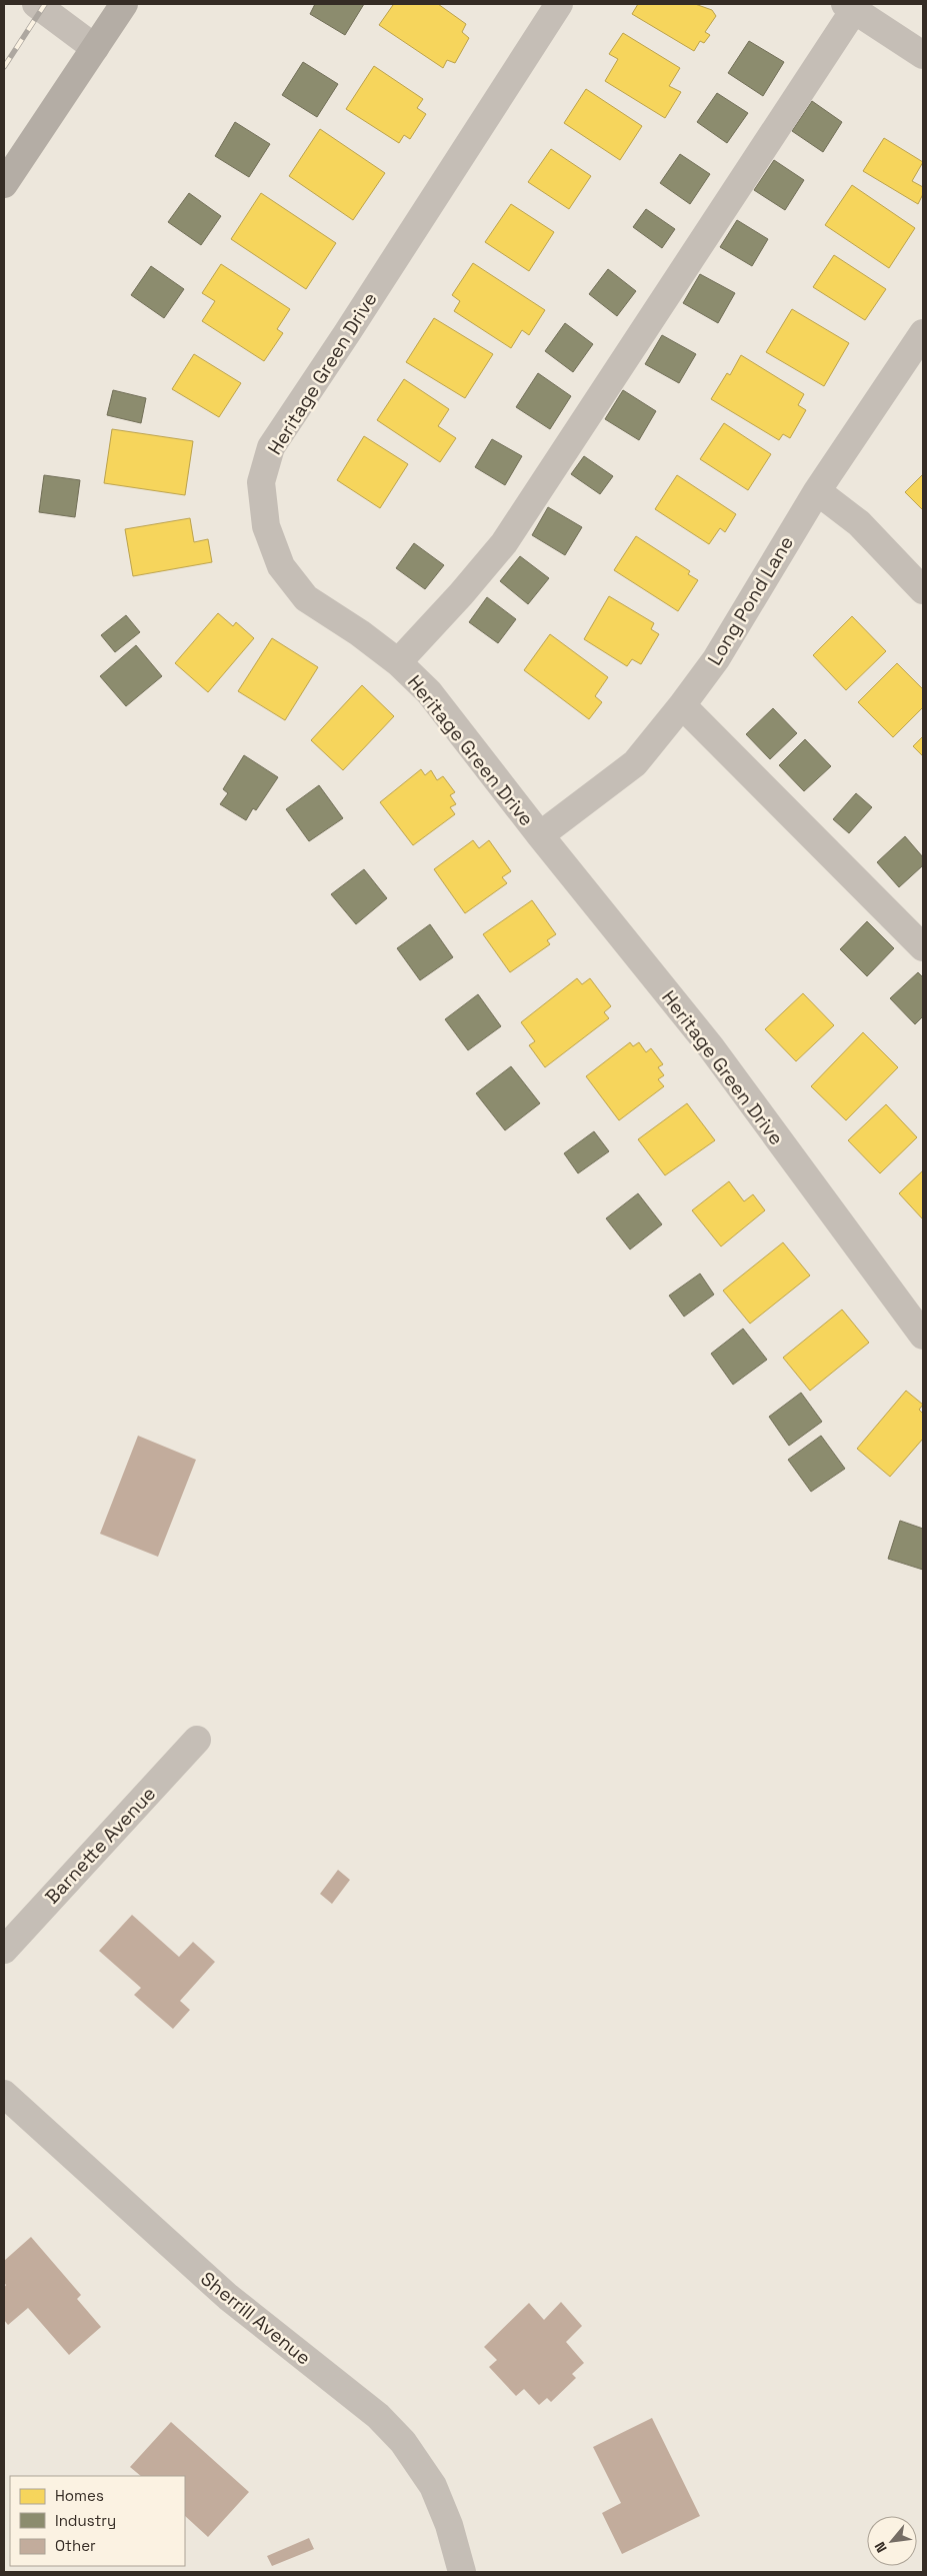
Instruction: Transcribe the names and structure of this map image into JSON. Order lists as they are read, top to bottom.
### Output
{
  "streets": {
    "street": [
      "Heritage Green Drive",
      "Long Pond Lane",
      "Barnette Avenue",
      "Sherrill Avenue"
    ]
  },
  "crossings": [
    ["Heritage Green Drive", "Long Pond Lane"]
  ],
  "legend": ["Homes", "Industry", "Other"],
  "north": "bottom left"
}
